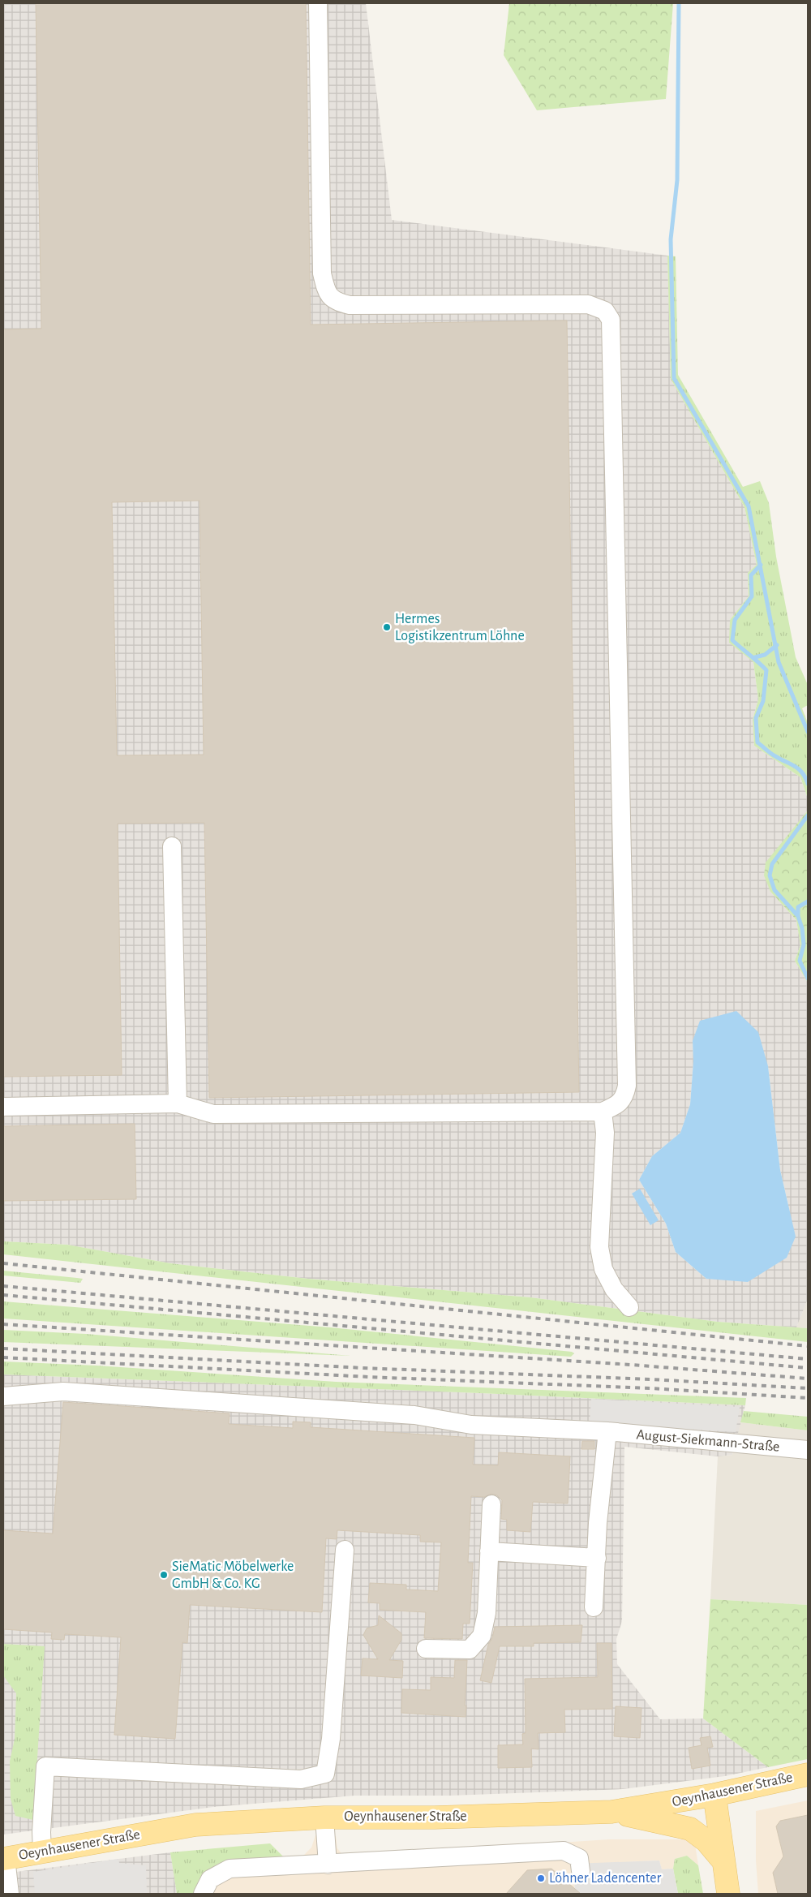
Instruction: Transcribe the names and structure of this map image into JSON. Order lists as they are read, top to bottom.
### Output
{
  "streets": {
    "main road": ["Oeynhausener Straße"],
    "street": ["August-Siekmann-Straße"]
  },
  "places": ["Hermes Logistikzentrum Löhne", "SieMatic Möbelwerke GmbH & Co. KG", "Löhner Ladencenter"]
}
